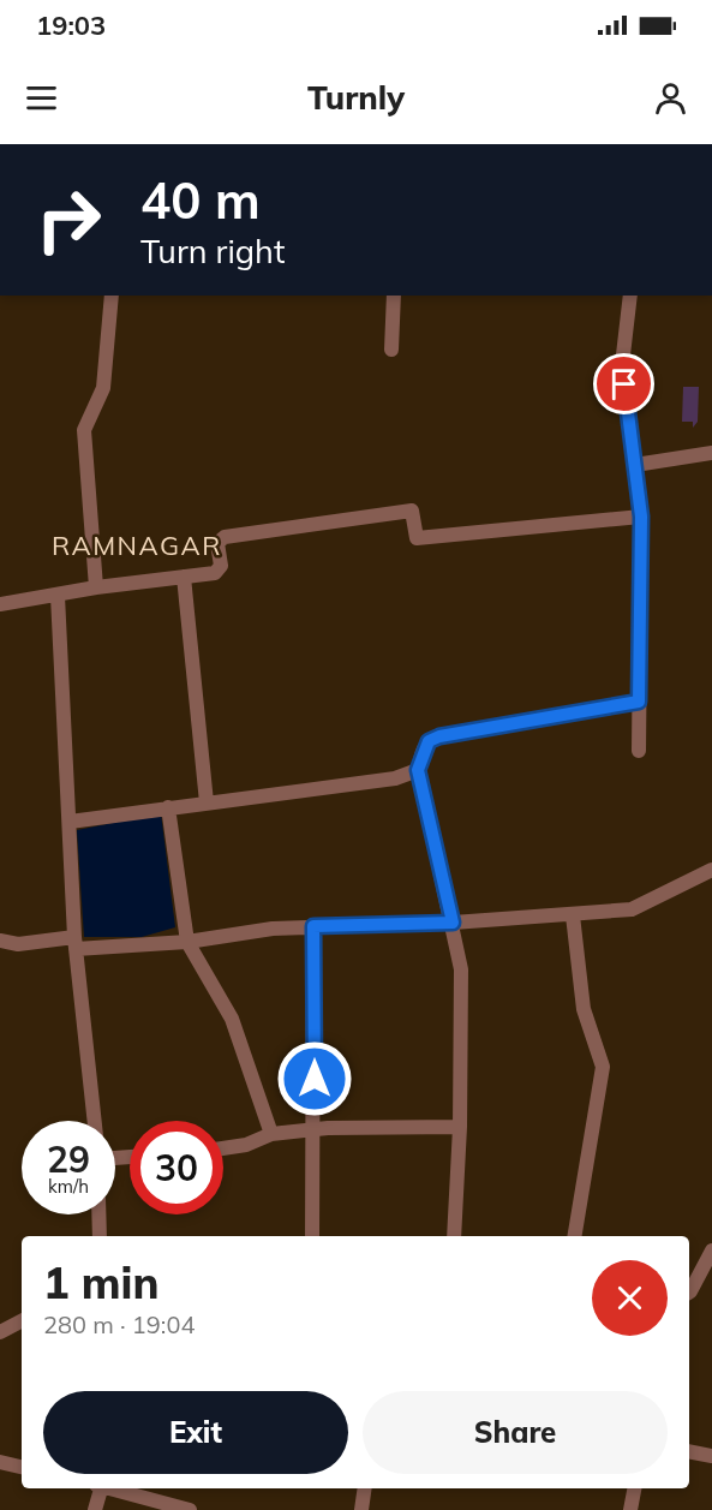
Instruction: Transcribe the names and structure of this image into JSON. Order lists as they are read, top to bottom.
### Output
{
  "districts": ["RAMNAGAR"],
  "page": {
    "status": "19:03",
    "header": "Turnly",
    "turn": ["40 m", "Turn right"],
    "speed": "29 km/h",
    "limit": "30",
    "heading": ["1 min", "280 m · 19:04"],
    "buttons": ["Exit", "Share"]
  }
}
